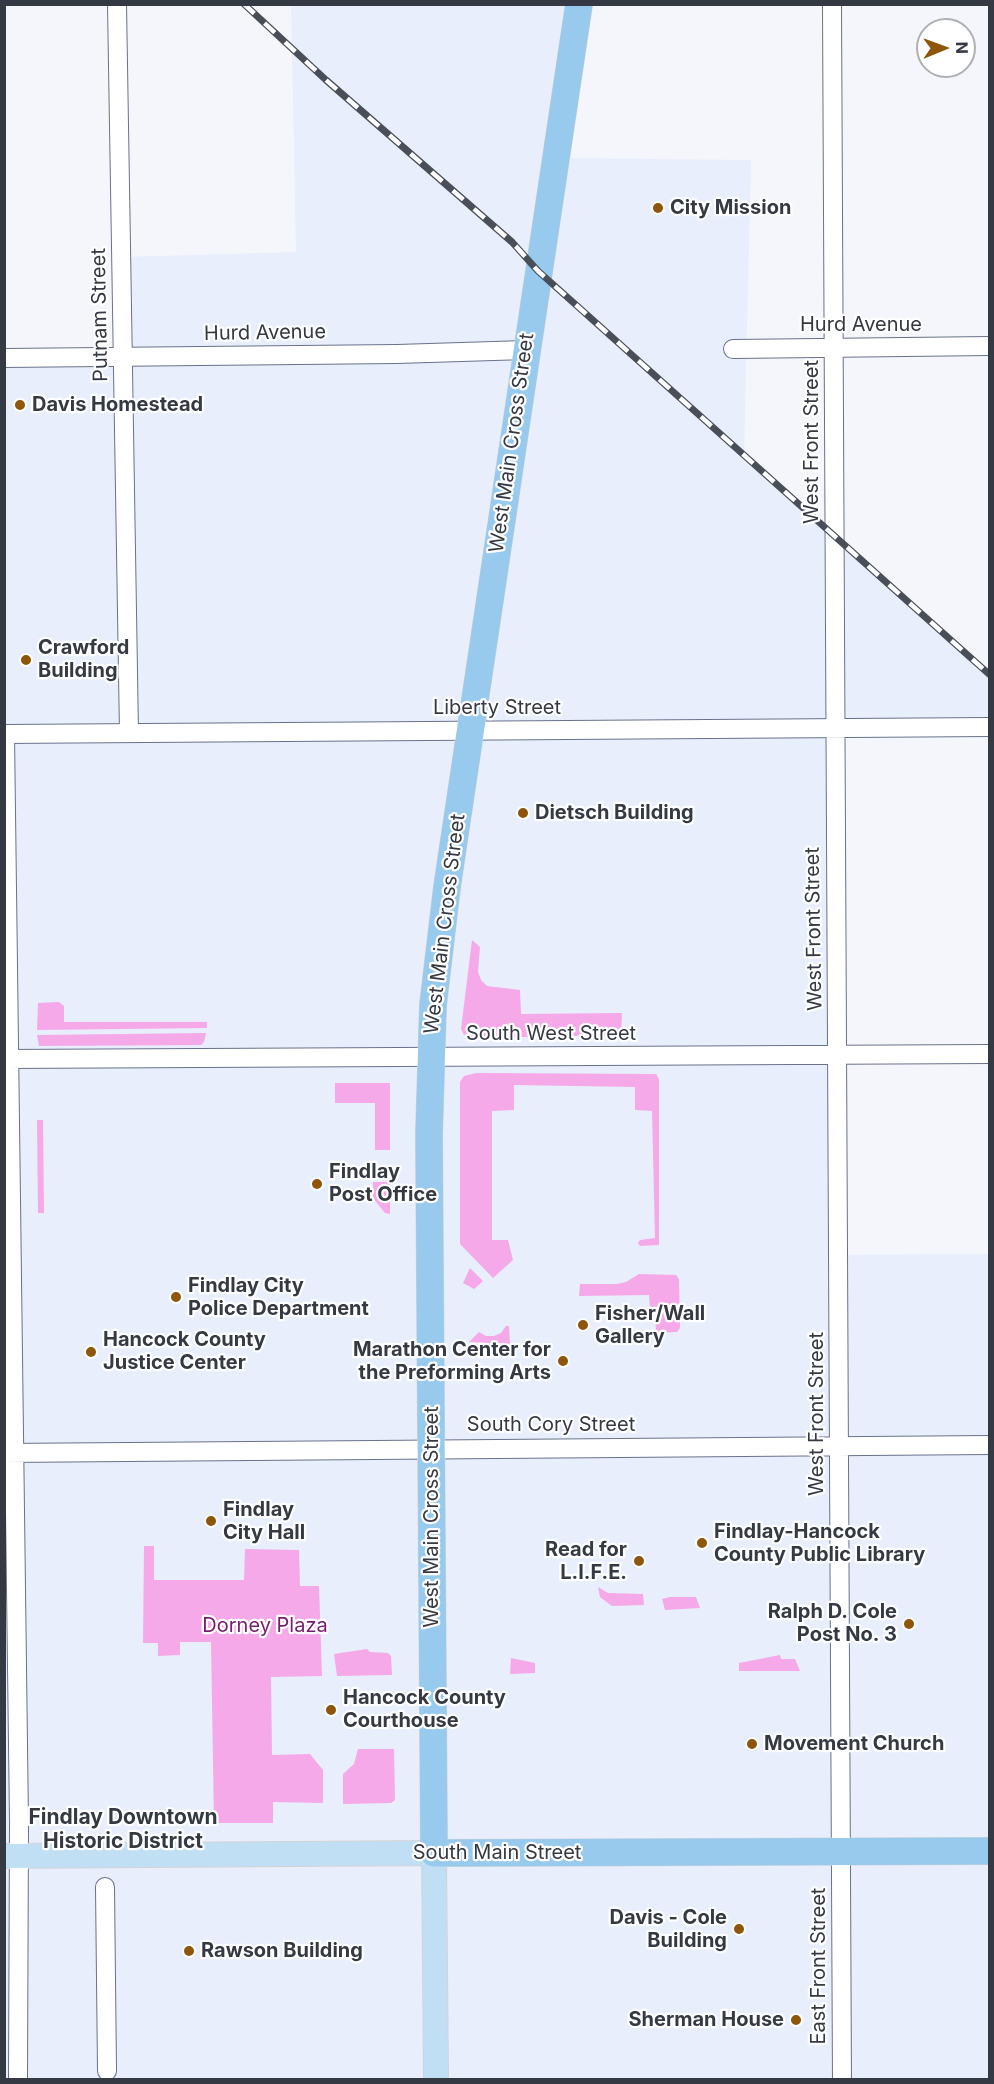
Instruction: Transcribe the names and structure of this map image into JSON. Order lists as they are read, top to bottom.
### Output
{
  "streets": {
    "highway": ["West Main Cross Street", "South Main Street"],
    "street": [
      "Putnam Street",
      "Hurd Avenue",
      "West Front Street",
      "Liberty Street",
      "South West Street",
      "South Cory Street",
      "East Front Street"
    ]
  },
  "crossings": [
    ["Putnam Street", "Hurd Avenue"],
    ["Putnam Street", "Liberty Street"],
    ["Hurd Avenue", "West Front Street"],
    ["Hurd Avenue", "West Main Cross Street"],
    ["West Front Street", "Liberty Street"],
    ["West Front Street", "South West Street"],
    ["West Front Street", "South Cory Street"],
    ["West Front Street", "South Main Street"],
    ["West Front Street", "East Front Street"],
    ["West Main Cross Street", "Liberty Street"],
    ["West Main Cross Street", "South West Street"],
    ["West Main Cross Street", "South Cory Street"],
    ["West Main Cross Street", "South Main Street"],
    ["South Main Street", "East Front Street"]
  ],
  "districts": ["Findlay Downtown Historic District"],
  "parks": ["Dorney Plaza"],
  "places": [
    "City Mission",
    "Davis Homestead",
    "Crawford Building",
    "Dietsch Building",
    "Findlay Post Office",
    "Findlay City Police Department",
    "Fisher/Wall Gallery",
    "Hancock County Justice Center",
    "Marathon Center for the Preforming Arts",
    "Findlay City Hall",
    "Findlay-Hancock County Public Library",
    "Read for L.I.F.E.",
    "Ralph D. Cole Post No. 3",
    "Hancock County Courthouse",
    "Movement Church",
    "Davis - Cole Building",
    "Rawson Building",
    "Sherman House"
  ],
  "north": "right"
}
